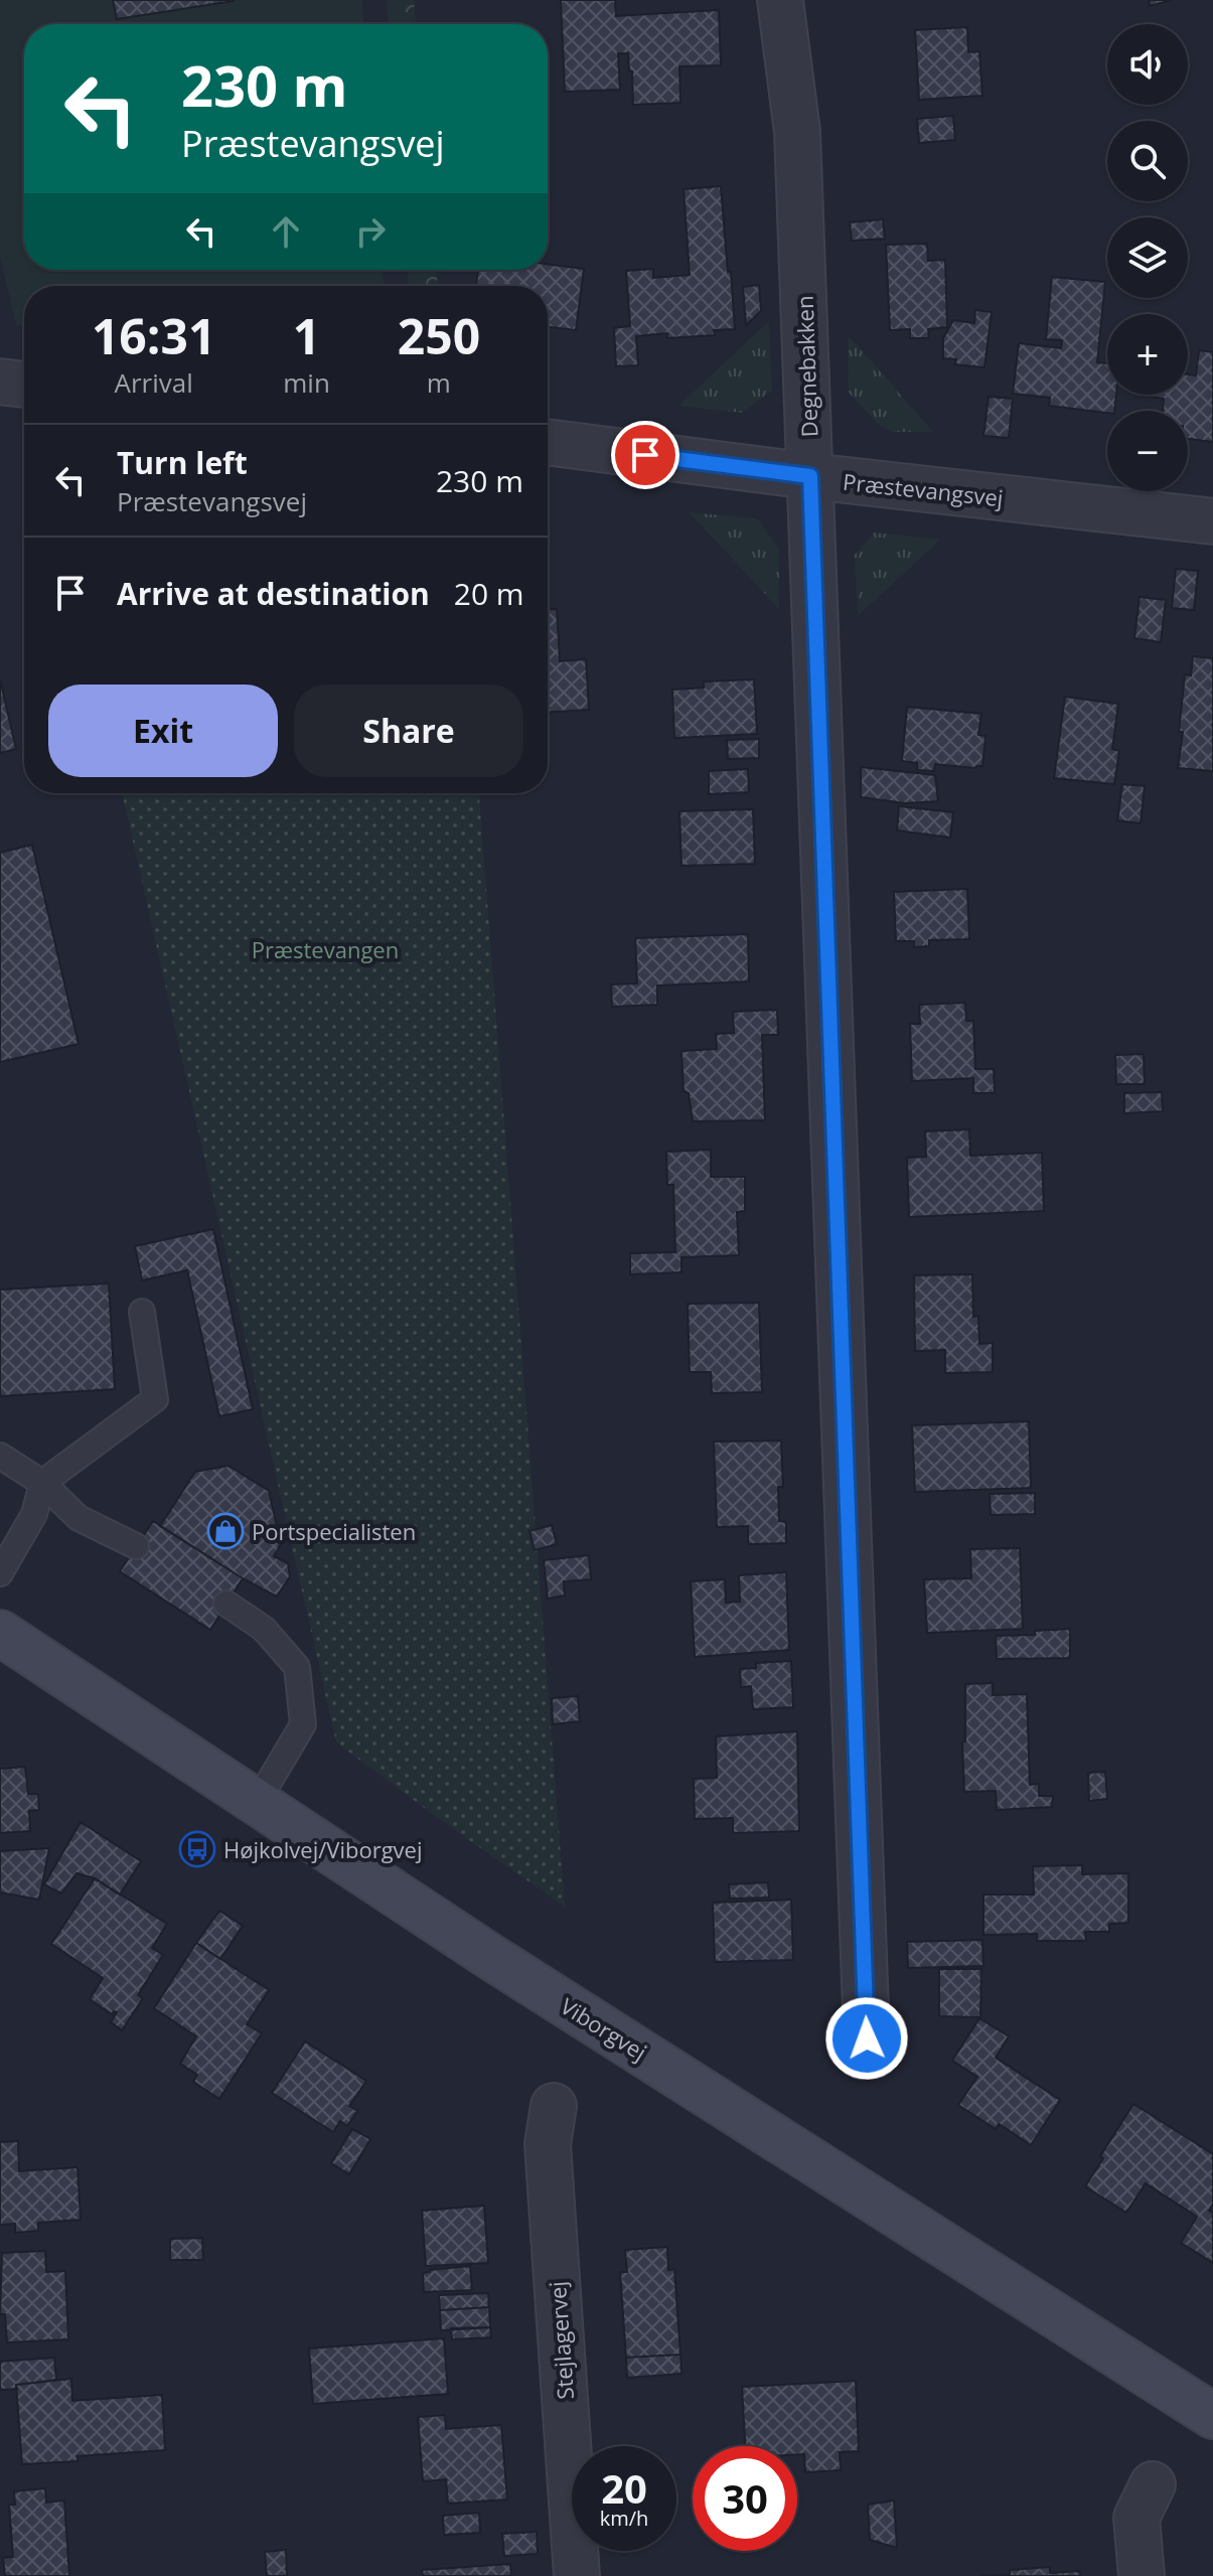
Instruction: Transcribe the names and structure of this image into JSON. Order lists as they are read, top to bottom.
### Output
{
  "streets": {
    "street": [
      "Degnebakken",
      "Præstevangsvej",
      "Viborgvej",
      "Stejlagervej"
    ]
  },
  "crossings": [
    ["Degnebakken", "Præstevangsvej"]
  ],
  "parks": ["Præstevangen"],
  "places": {
    "shop": ["Portspecialisten"],
    "bus stop": ["Højkolvej/Viborgvej"]
  },
  "page": {
    "map_buttons": ["+", "−"],
    "turn": ["230 m", "Præstevangsvej"],
    "eta": [
      "16:31",
      "Arrival",
      "1",
      "min",
      "250",
      "m"
    ],
    "list": [
      {
        "name": "Turn left",
        "note": "Præstevangsvej",
        "value": "230 m"
      },
      {
        "name": "Arrive at destination",
        "value": "20 m"
      }
    ],
    "buttons": ["Exit", "Share"],
    "speed": "20 km/h",
    "limit": "30"
  }
}
